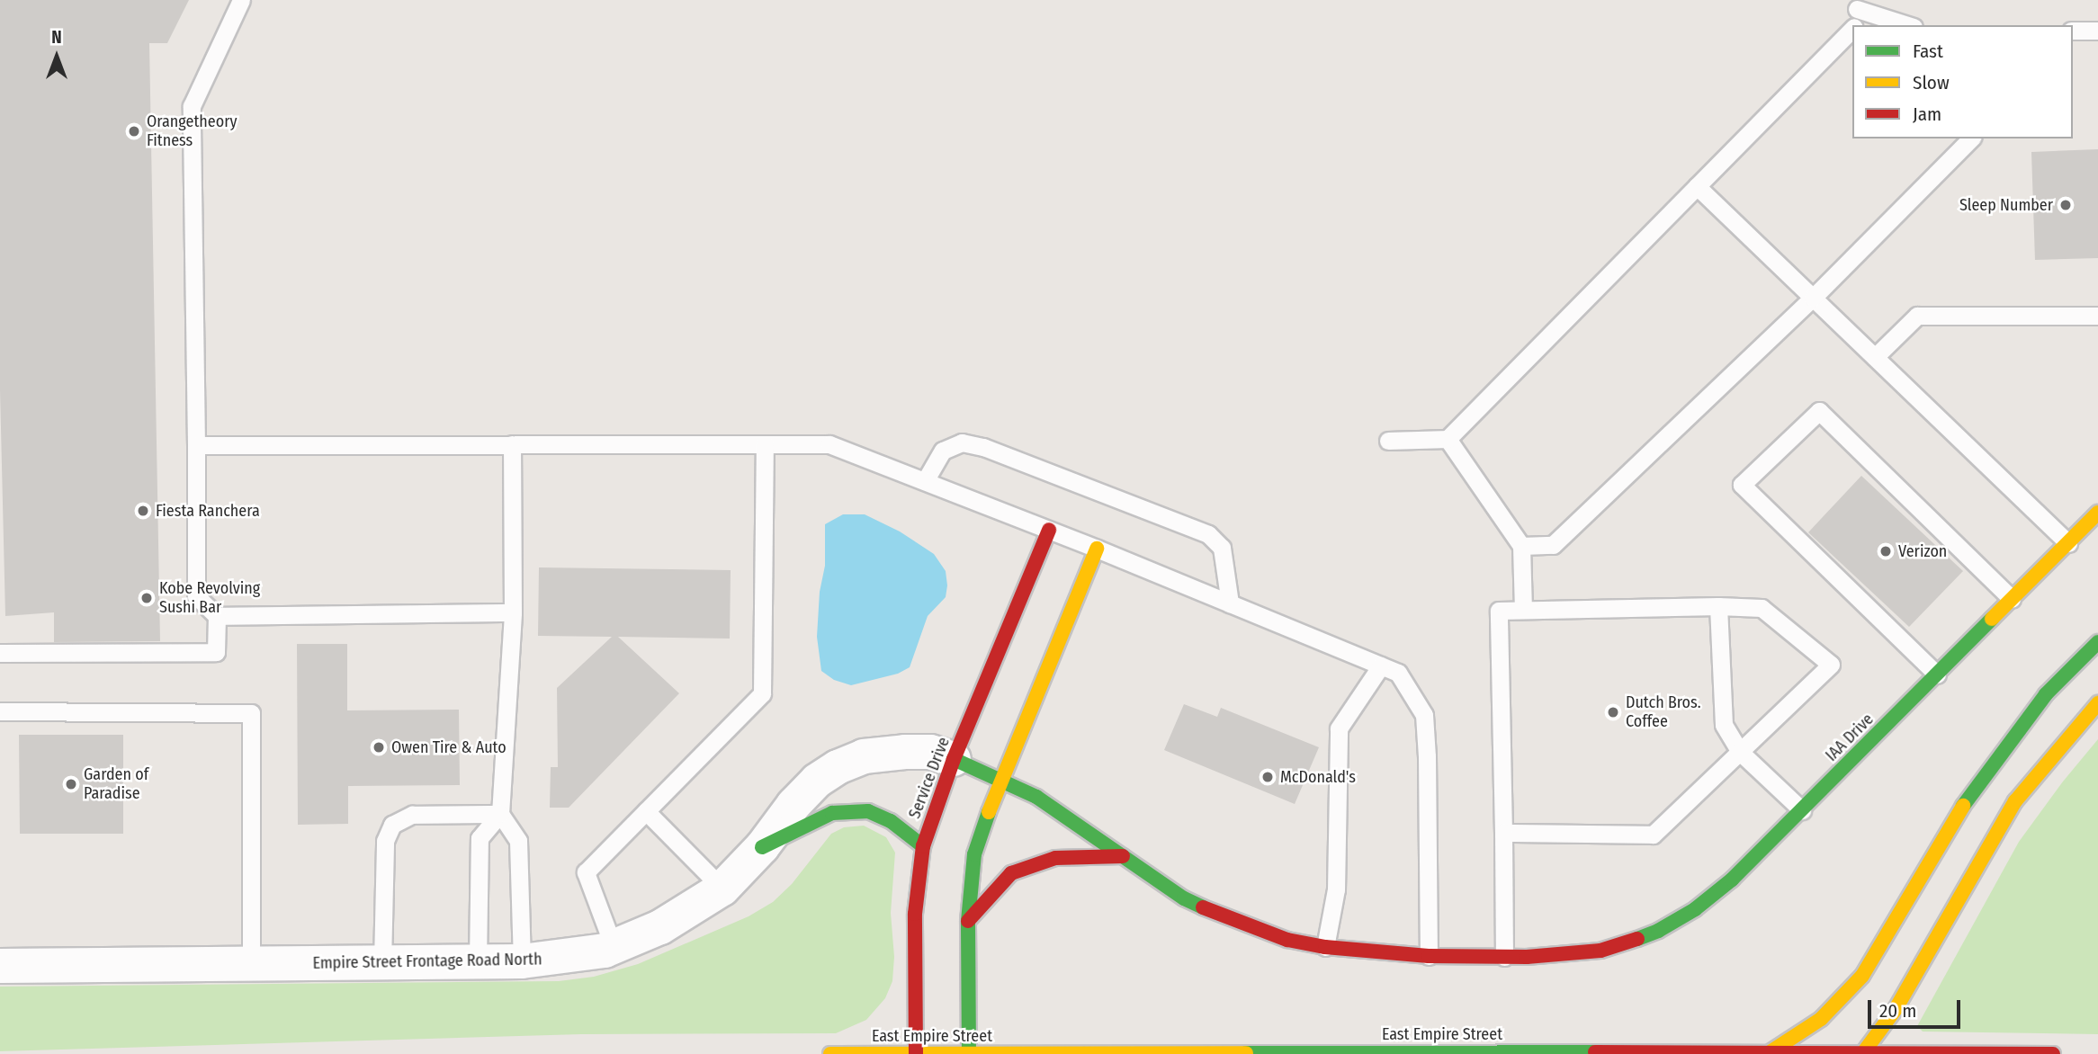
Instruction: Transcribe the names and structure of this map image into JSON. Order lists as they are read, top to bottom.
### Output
{
  "streets": {
    "main road": [
      "IAA Drive",
      "Service Drive",
      "Empire Street Frontage Road North",
      "East Empire Street"
    ]
  },
  "crossings": [
    ["IAA Drive", "Empire Street Frontage Road North"],
    ["Service Drive", "Empire Street Frontage Road North"],
    ["Service Drive", "East Empire Street"]
  ],
  "places": [
    "Orangetheory Fitness",
    "Sleep Number",
    "Fiesta Ranchera",
    "Verizon",
    "Kobe Revolving Sushi Bar",
    "Dutch Bros. Coffee",
    "Owen Tire & Auto",
    "McDonald's",
    "Garden of Paradise"
  ],
  "legend": ["Fast", "Slow", "Jam"],
  "scale_bar": "20 m",
  "north": "top"
}
